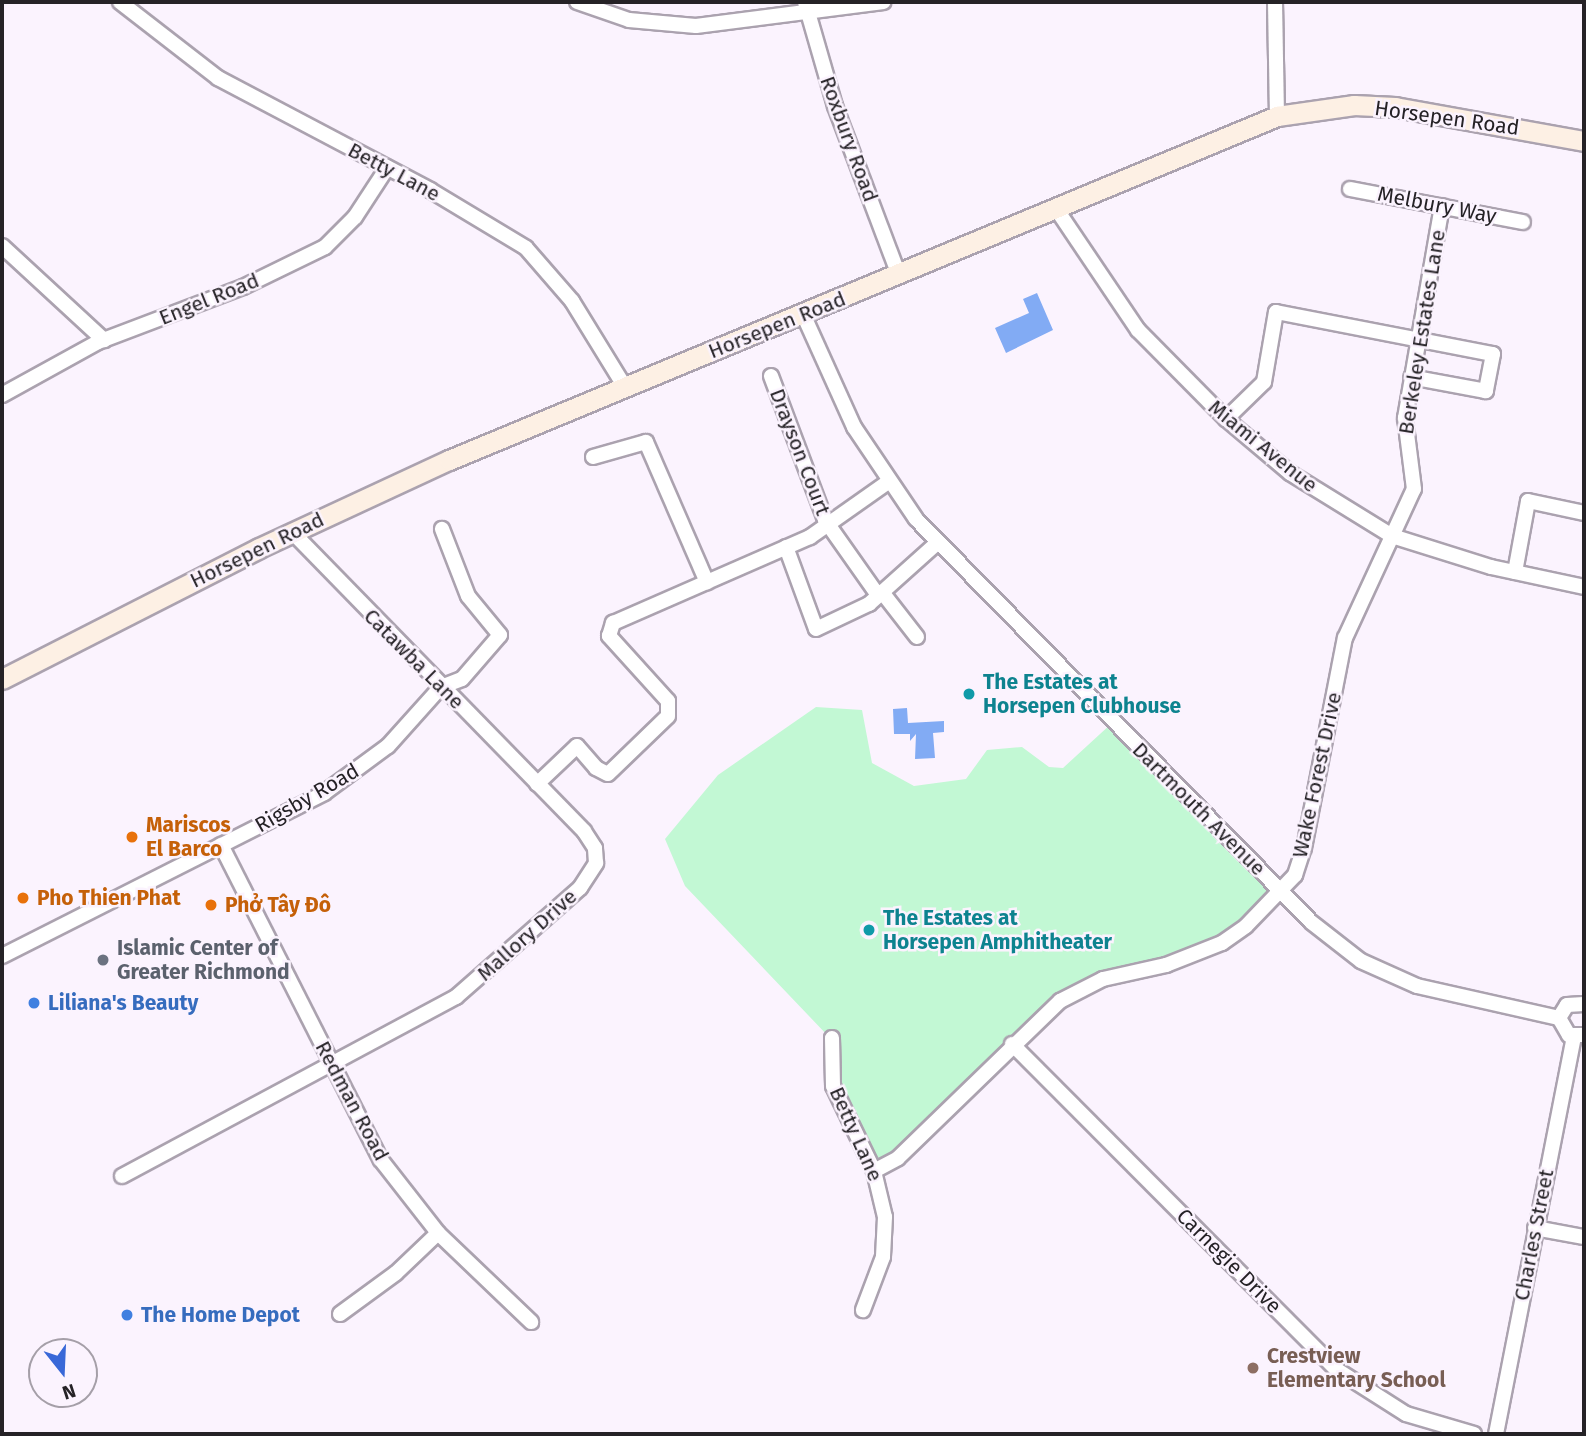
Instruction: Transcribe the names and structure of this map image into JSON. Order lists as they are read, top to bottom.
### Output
{
  "streets": {
    "street": [
      "Horsepen Road",
      "Roxbury Road",
      "Betty Lane",
      "Melbury Way",
      "Engel Road",
      "Berkeley Estates Lane",
      "Miami Avenue",
      "Drayson Court",
      "Catawba Lane",
      "Wake Forest Drive",
      "Rigsby Road",
      "Dartmouth Avenue",
      "Mallory Drive",
      "Redman Road",
      "Charles Street",
      "Carnegie Drive"
    ]
  },
  "crossings": [
    ["Horsepen Road", "Roxbury Road"],
    ["Horsepen Road", "Betty Lane"],
    ["Horsepen Road", "Miami Avenue"],
    ["Horsepen Road", "Catawba Lane"],
    ["Horsepen Road", "Dartmouth Avenue"],
    ["Betty Lane", "Engel Road"],
    ["Betty Lane", "Wake Forest Drive"],
    ["Melbury Way", "Berkeley Estates Lane"],
    ["Berkeley Estates Lane", "Miami Avenue"],
    ["Berkeley Estates Lane", "Wake Forest Drive"],
    ["Miami Avenue", "Wake Forest Drive"],
    ["Catawba Lane", "Rigsby Road"],
    ["Catawba Lane", "Mallory Drive"],
    ["Wake Forest Drive", "Dartmouth Avenue"],
    ["Wake Forest Drive", "Carnegie Drive"],
    ["Rigsby Road", "Redman Road"],
    ["Mallory Drive", "Redman Road"]
  ],
  "places": [
    "The Estates at Horsepen Clubhouse",
    "Mariscos El Barco",
    "Pho Thien Phat",
    "Phở Tây Đô",
    "The Estates at Horsepen Amphitheater",
    "Islamic Center of Greater Richmond",
    "Liliana's Beauty",
    "The Home Depot",
    "Crestview Elementary School"
  ],
  "north": "bottom"
}
